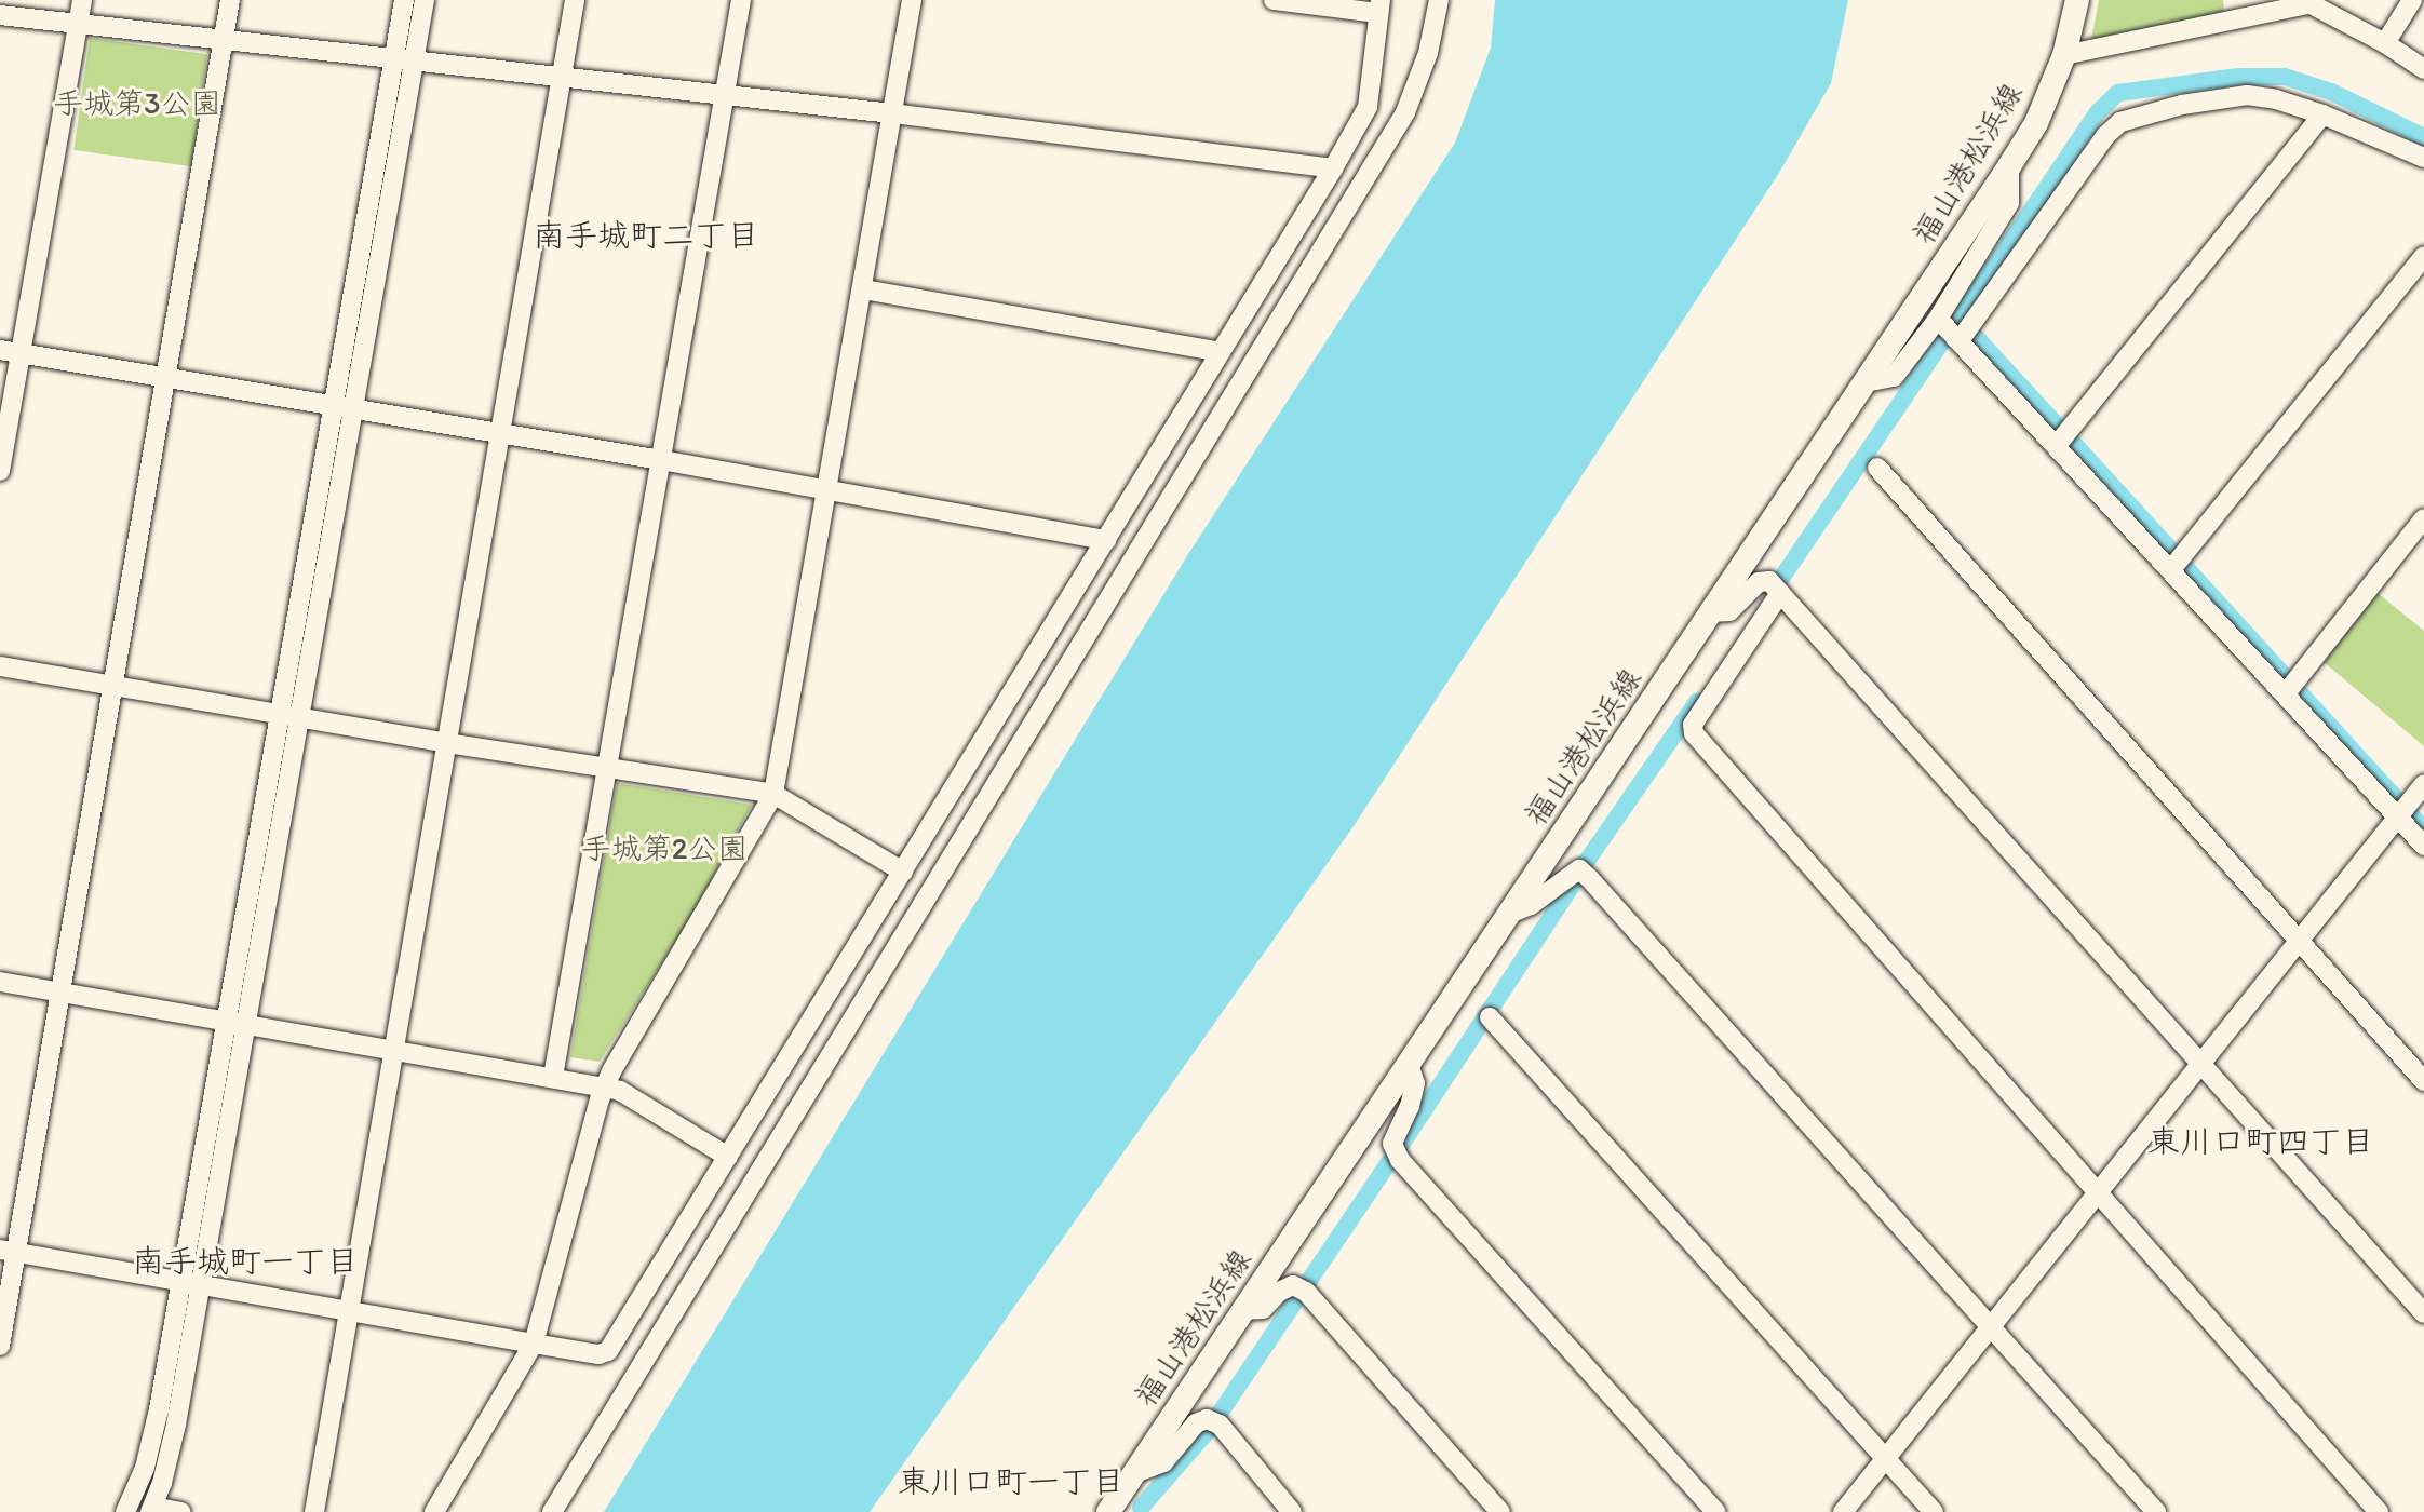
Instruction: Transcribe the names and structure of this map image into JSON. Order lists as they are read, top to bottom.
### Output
{
  "streets": {
    "main road": ["福山港松浜線"]
  },
  "districts": [
    "南手城町二丁目",
    "東川口町四丁目",
    "南手城町一丁目",
    "東川口町一丁目"
  ],
  "parks": ["手城第3公園", "手城第2公園"]
}
